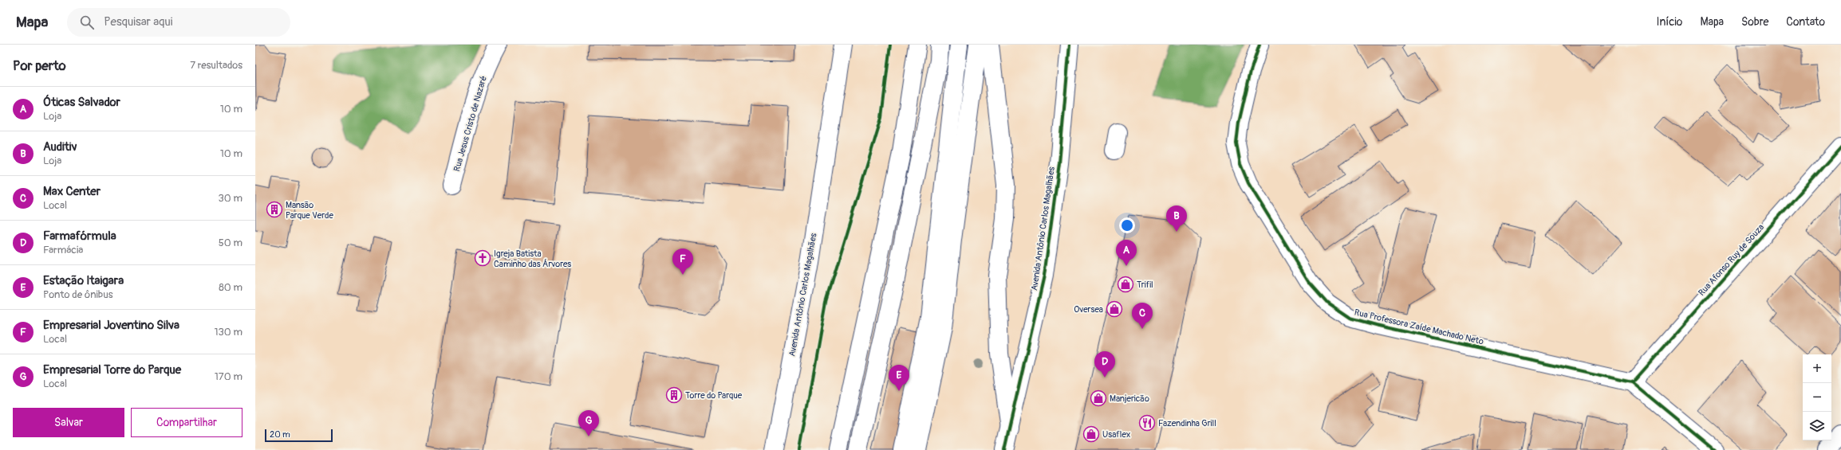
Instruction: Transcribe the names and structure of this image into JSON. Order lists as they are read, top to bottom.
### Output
{
  "streets": {
    "street": [
      "Rua Jesus Cristo de Nazaré",
      "Avenida Antônio Carlos Magalhães",
      "Rua Afonso Ruy de Souza",
      "Rua Professora Zaíde Machado Neto"
    ]
  },
  "crossings": [
    ["Rua Afonso Ruy de Souza", "Rua Professora Zaíde Machado Neto"]
  ],
  "places": {
    "building": ["Mansão Parque Verde", "Torre do Parque"],
    "church": ["Igreja Batista Caminho das Árvores"],
    "shop": [
      "Trifil",
      "Oversea",
      "Manjericão",
      "Usaflex"
    ],
    "restaurant": ["Fazendinha Grill"]
  },
  "scale_bar": "20 m",
  "page": {
    "header": "Mapa",
    "search": "Pesquisar aqui",
    "nav": [
      "Início",
      "Mapa",
      "Sobre",
      "Contato"
    ],
    "heading": ["Por perto", "7 resultados"],
    "list": [
      {
        "mark": "A",
        "name": "Óticas Salvador",
        "note": "Loja",
        "value": "10 m"
      },
      {
        "mark": "B",
        "name": "Auditiv",
        "note": "Loja",
        "value": "10 m"
      },
      {
        "mark": "C",
        "name": "Max Center",
        "note": "Local",
        "value": "30 m"
      },
      {
        "mark": "D",
        "name": "Farmafórmula",
        "note": "Farmácia",
        "value": "50 m"
      },
      {
        "mark": "E",
        "name": "Estação Itaigara",
        "note": "Ponto de ônibus",
        "value": "80 m"
      },
      {
        "mark": "F",
        "name": "Empresarial Joventino Silva",
        "note": "Local",
        "value": "130 m"
      },
      {
        "mark": "G",
        "name": "Empresarial Torre do Parque",
        "note": "Local",
        "value": "170 m"
      }
    ],
    "pins": [
      "B",
      "A",
      "F",
      "C",
      "D",
      "E",
      "G"
    ],
    "map_buttons": ["+", "−"],
    "buttons": ["Salvar", "Compartilhar"],
    "scale": "20 m"
  }
}
